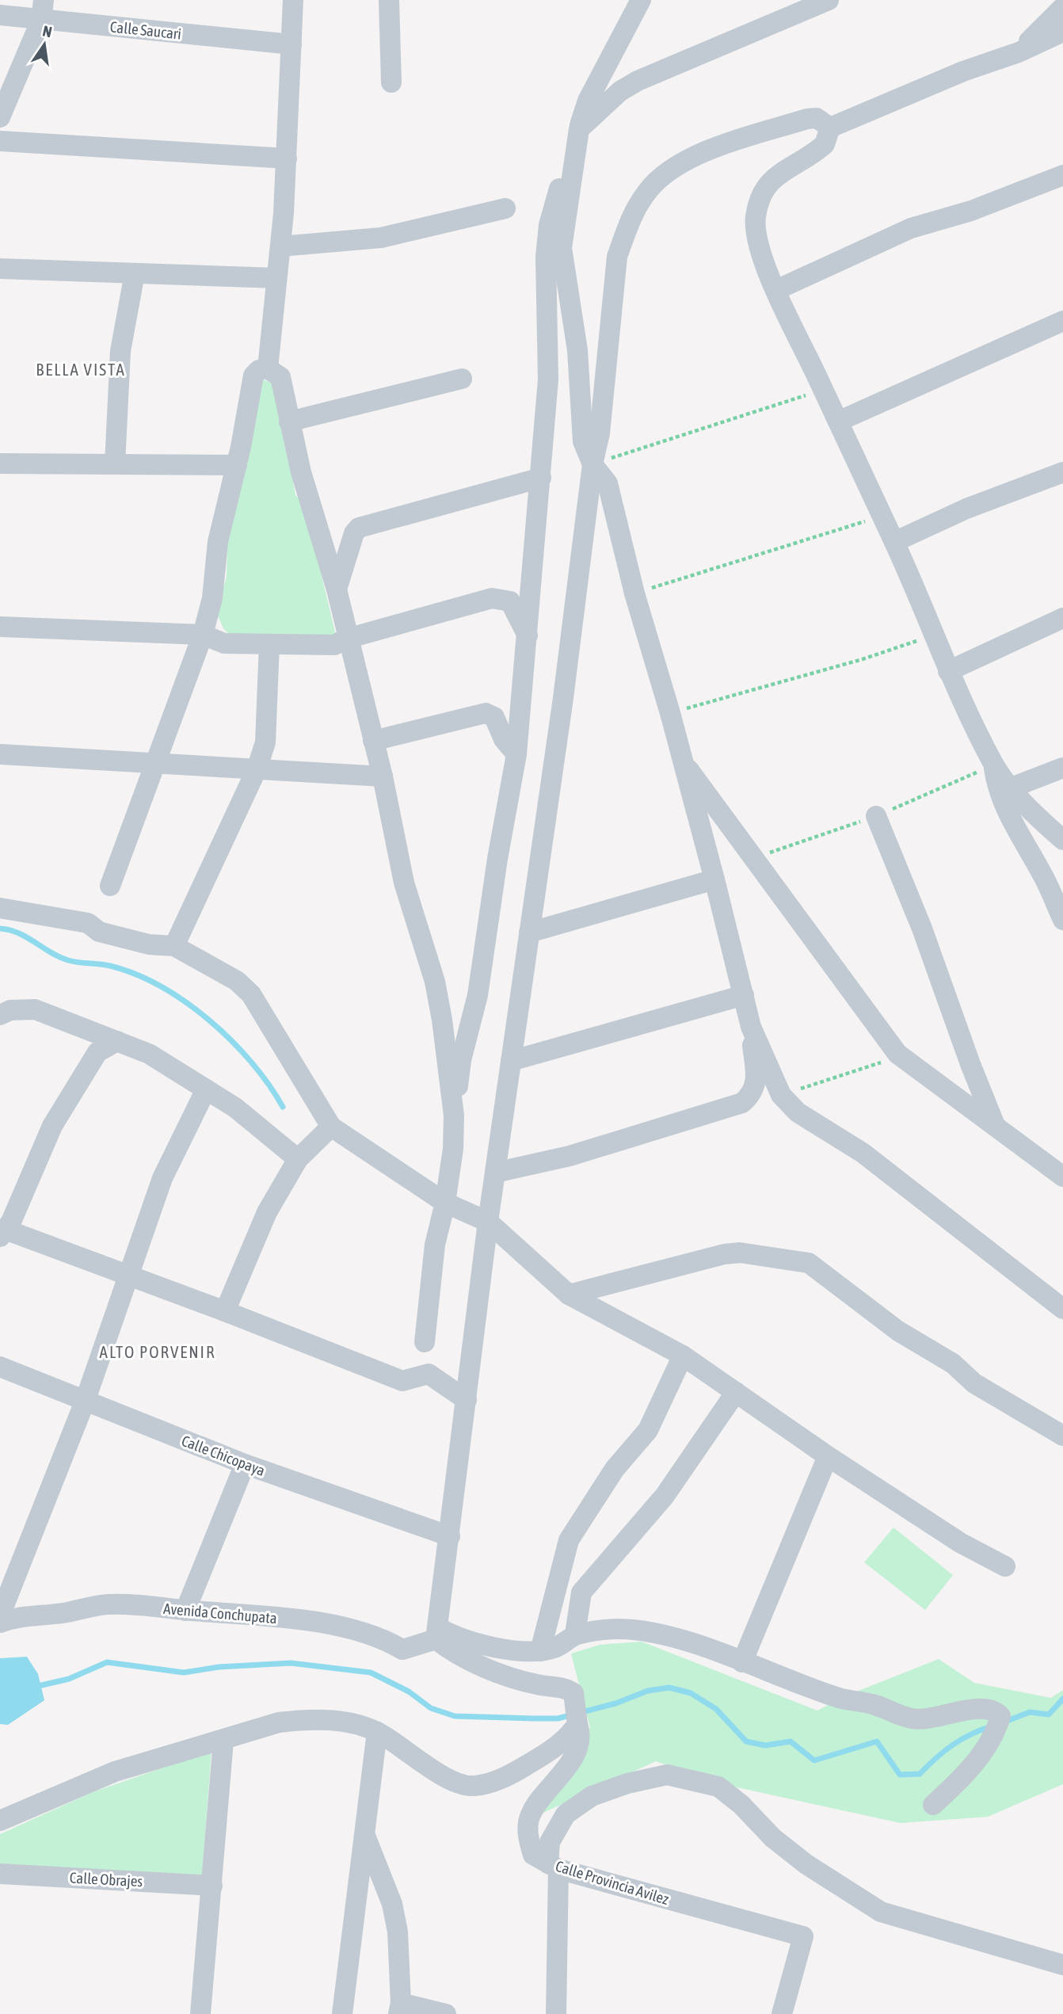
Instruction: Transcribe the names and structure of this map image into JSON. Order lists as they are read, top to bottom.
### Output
{
  "streets": {
    "street": [
      "Calle Saucari",
      "Calle Chicopaya",
      "Avenida Conchupata",
      "Calle Obrajes",
      "Calle Provincia Avilez"
    ]
  },
  "crossings": [
    ["Avenida Conchupata", "Calle Provincia Avilez"]
  ],
  "districts": ["BELLA VISTA", "ALTO PORVENIR"],
  "north": "top"
}
